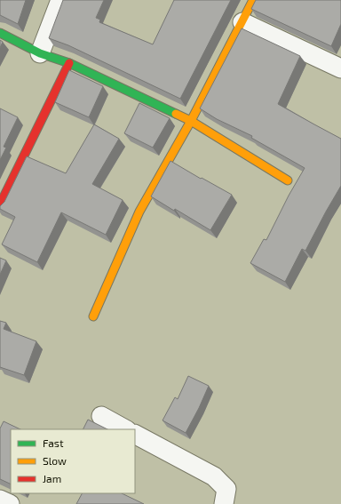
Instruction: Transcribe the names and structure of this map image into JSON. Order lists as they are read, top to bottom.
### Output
{
  "legend": ["Fast", "Slow", "Jam"]
}
